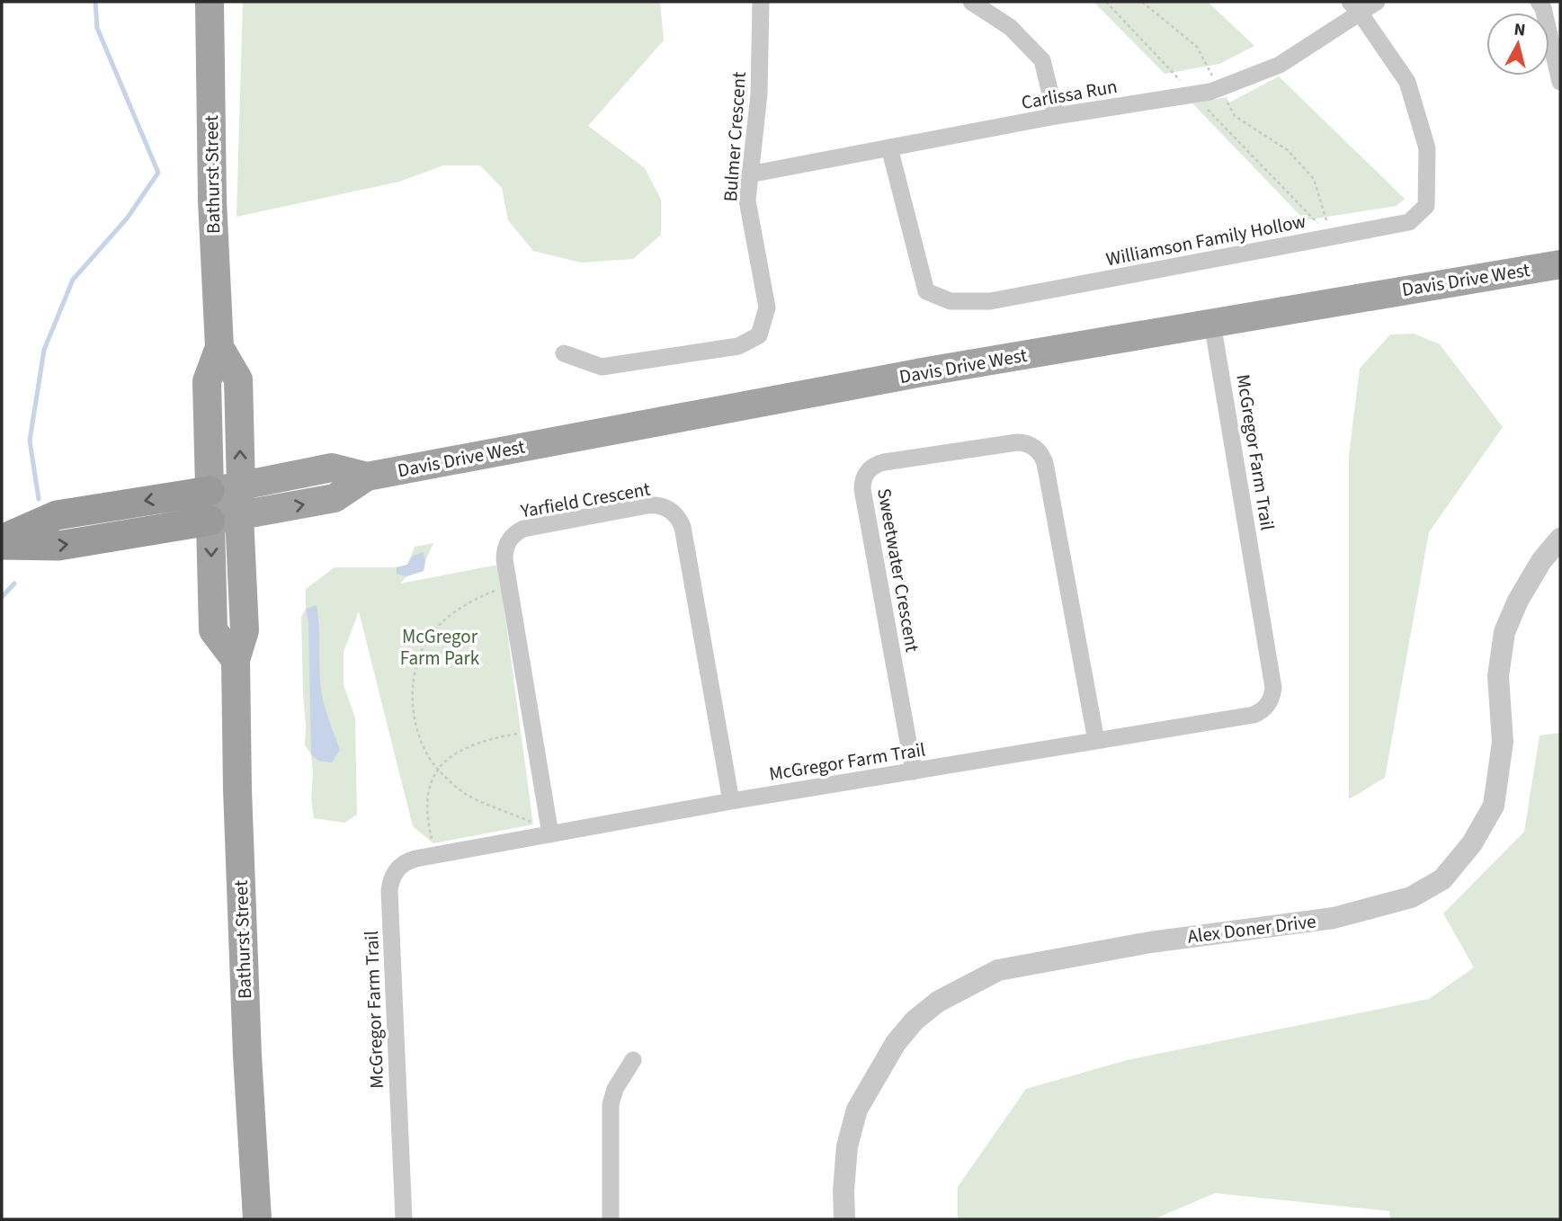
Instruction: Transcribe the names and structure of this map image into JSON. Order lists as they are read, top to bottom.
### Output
{
  "streets": {
    "highway": ["Davis Drive West"],
    "main road": ["Bathurst Street"],
    "street": [
      "Carlissa Run",
      "Bulmer Crescent",
      "Williamson Family Hollow",
      "McGregor Farm Trail",
      "Yarfield Crescent",
      "Sweetwater Crescent",
      "Alex Doner Drive"
    ]
  },
  "crossings": [
    ["Carlissa Run", "Bulmer Crescent"],
    ["Carlissa Run", "Williamson Family Hollow"],
    ["Bathurst Street", "Davis Drive West"],
    ["Davis Drive West", "McGregor Farm Trail"],
    ["McGregor Farm Trail", "Yarfield Crescent"],
    ["McGregor Farm Trail", "Sweetwater Crescent"]
  ],
  "parks": ["McGregor Farm Park"],
  "north": "top"
}
